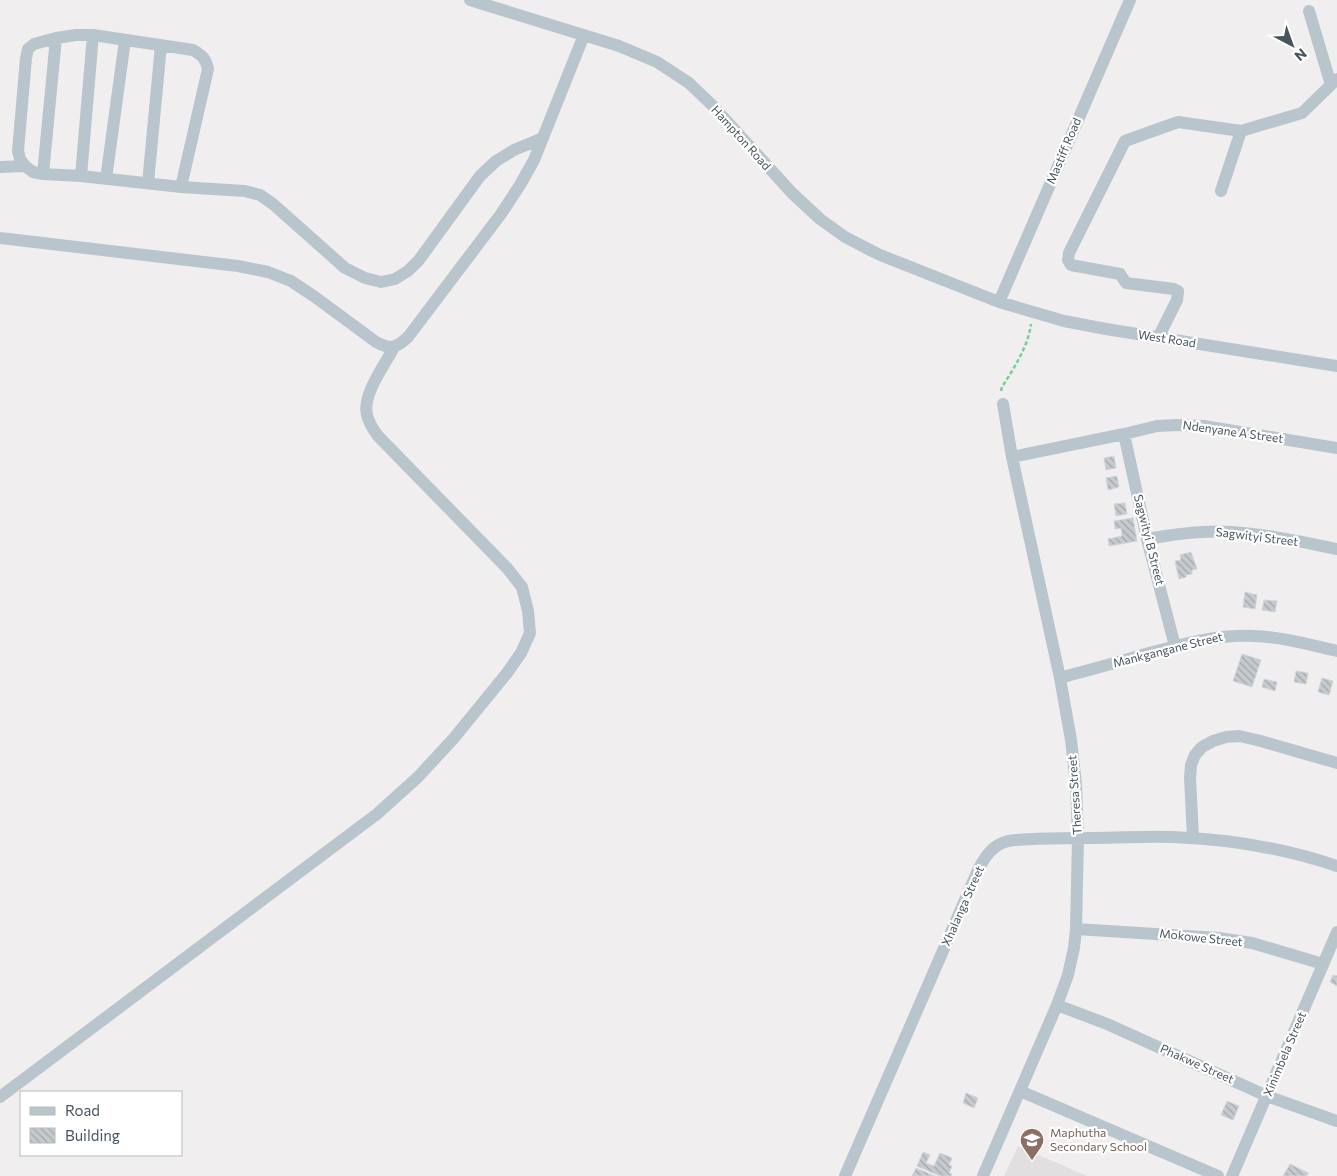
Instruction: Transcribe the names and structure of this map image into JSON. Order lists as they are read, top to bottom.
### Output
{
  "streets": {
    "street": [
      "Hampton Road",
      "Mastiff Road",
      "West Road",
      "Ndenyane A Street",
      "Sagwityi Street",
      "Sagwityi B Street",
      "Mankgangane Street",
      "Theresa Street",
      "Xhalanga Street",
      "Mokowe Street",
      "Xinimbela Street",
      "Phakwe Street"
    ]
  },
  "crossings": [
    ["Hampton Road", "Mastiff Road"],
    ["Hampton Road", "West Road"],
    ["Mastiff Road", "West Road"],
    ["Ndenyane A Street", "Sagwityi B Street"],
    ["Ndenyane A Street", "Theresa Street"],
    ["Sagwityi Street", "Sagwityi B Street"],
    ["Sagwityi B Street", "Mankgangane Street"],
    ["Mankgangane Street", "Theresa Street"],
    ["Theresa Street", "Xhalanga Street"],
    ["Theresa Street", "Mokowe Street"],
    ["Theresa Street", "Phakwe Street"],
    ["Mokowe Street", "Xinimbela Street"],
    ["Xinimbela Street", "Phakwe Street"]
  ],
  "places": {
    "school or university": ["Maphutha Secondary School"]
  },
  "legend": ["Road", "Building"],
  "north": "bottom right"
}
